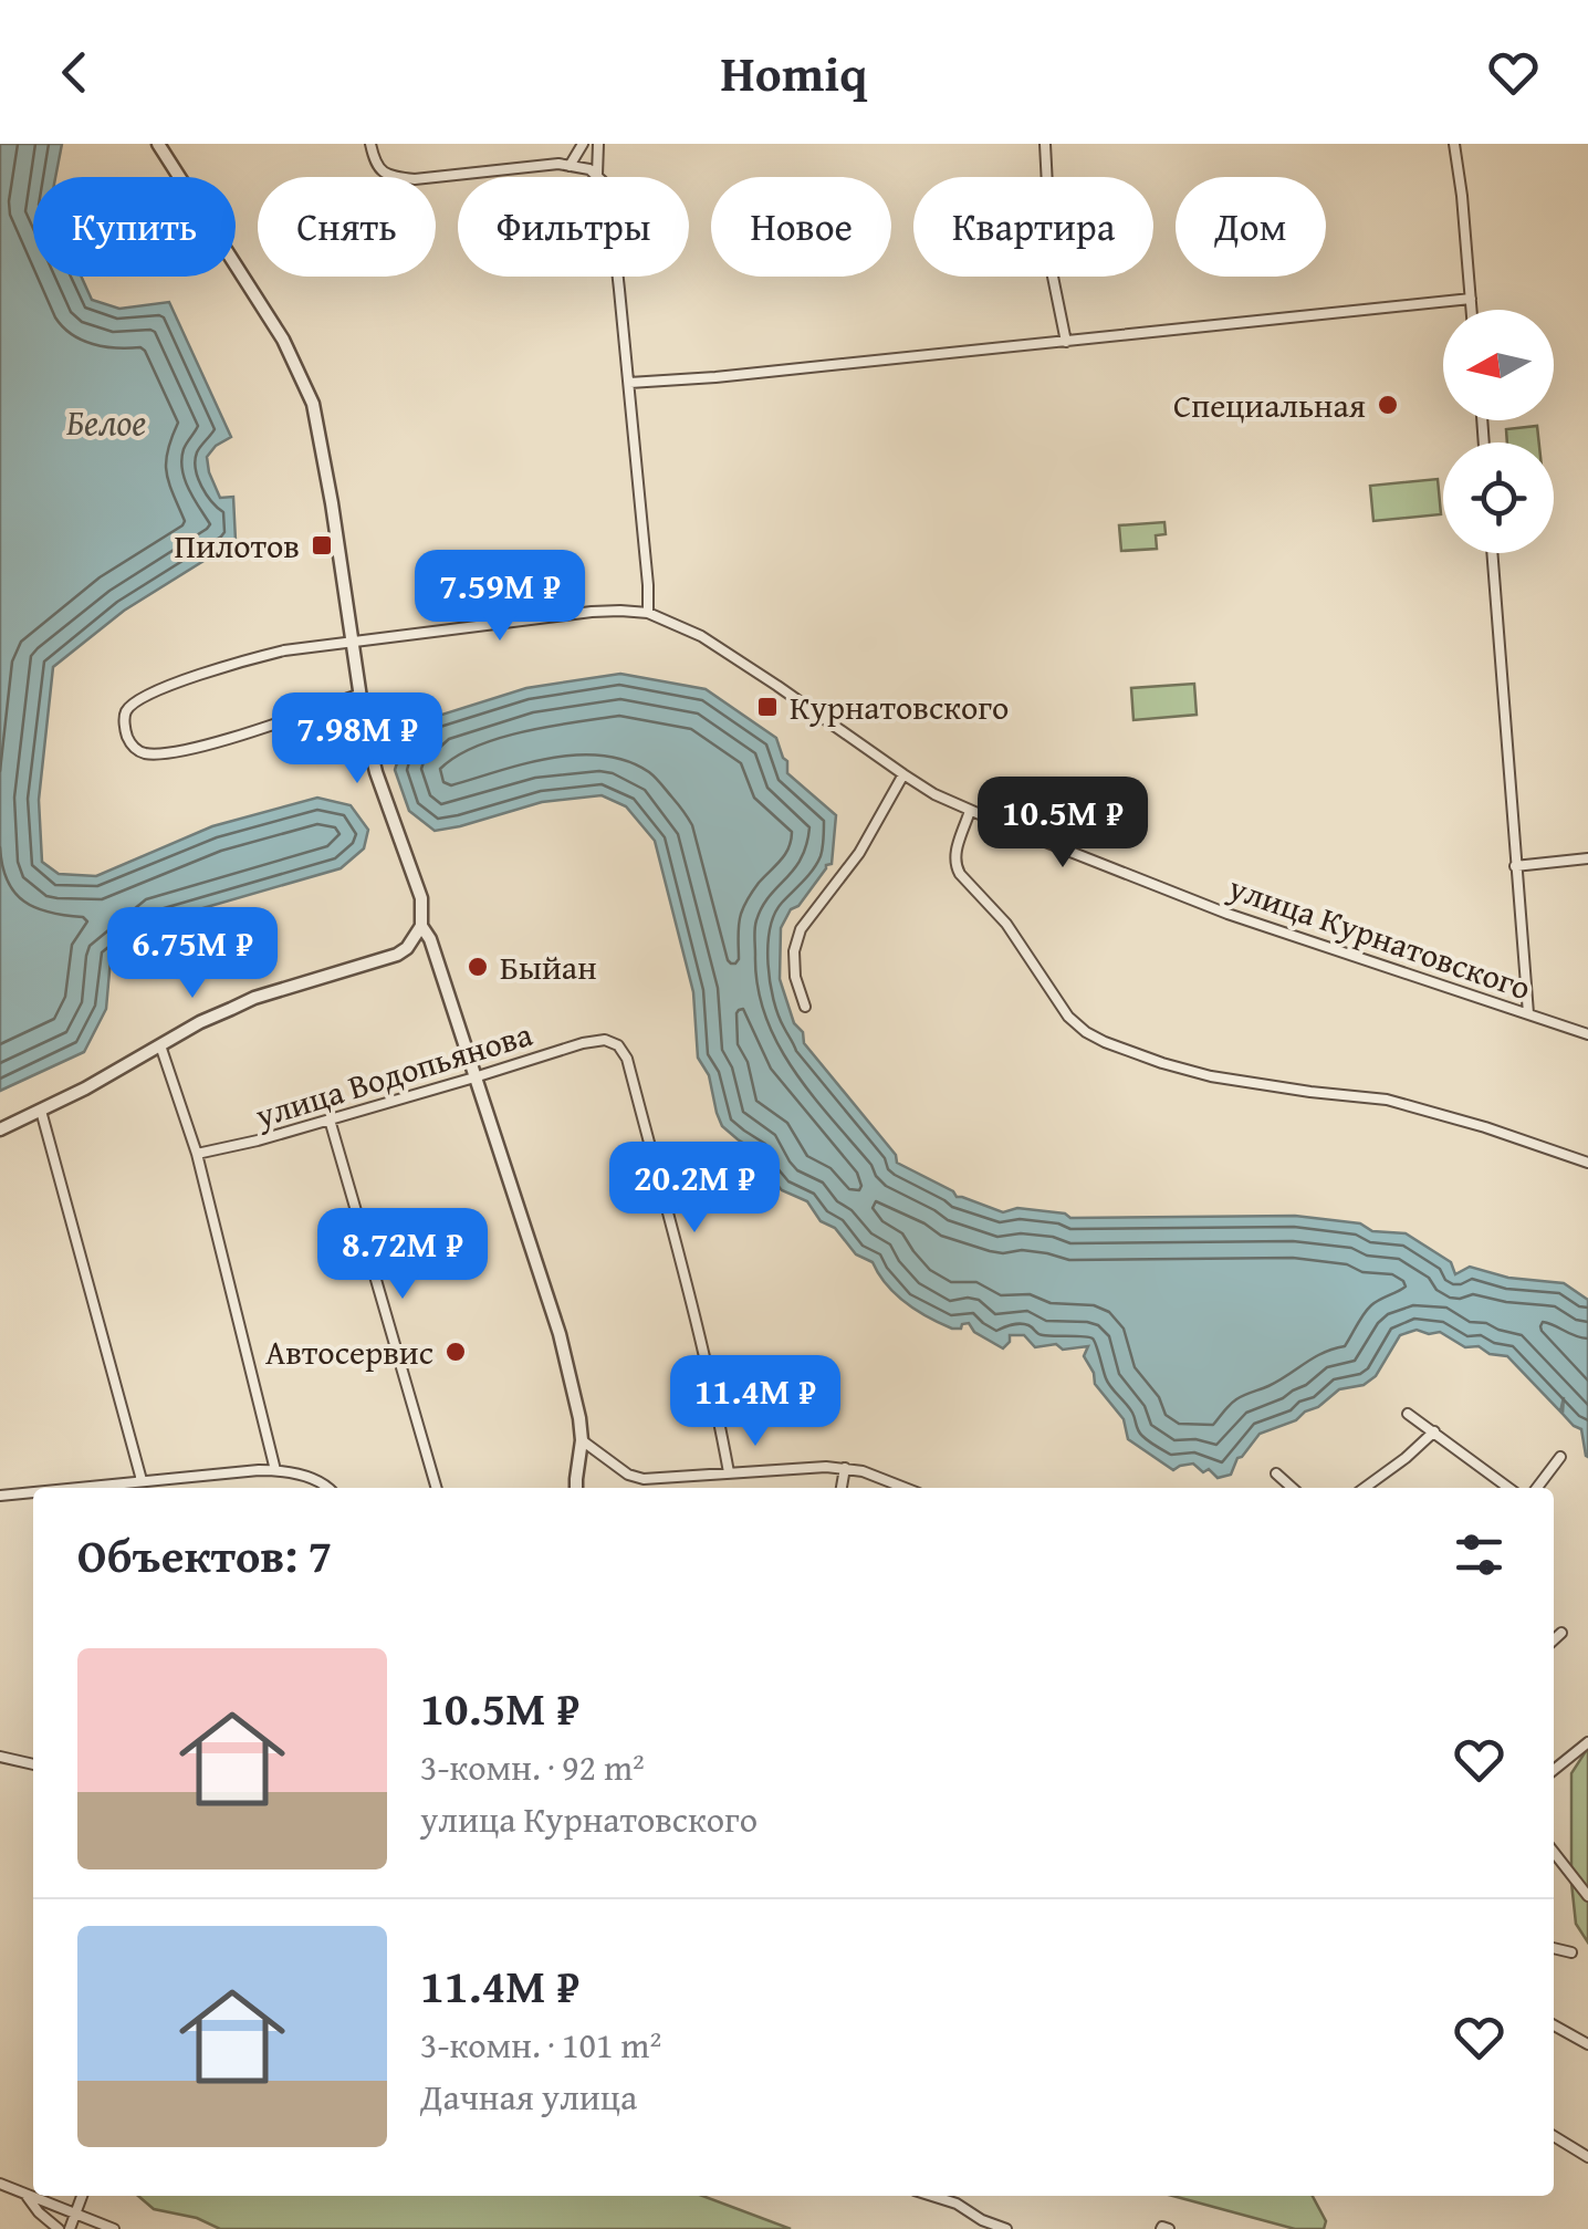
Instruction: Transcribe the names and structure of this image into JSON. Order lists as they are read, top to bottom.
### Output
{
  "streets": {
    "street": ["улица Курнатовского", "улица Водопьянова"]
  },
  "water": ["Белое"],
  "places": {
    "other": ["Специальная", "Быйан", "Автосервис"],
    "transit": ["Пилотов", "Курнатовского"]
  },
  "north": "left",
  "page": {
    "header": "Homiq",
    "chip": [
      "Купить",
      "Снять",
      "Фильтры",
      "Новое",
      "Квартира",
      "Дом"
    ],
    "price": [
      "7.59M ₽",
      "7.98M ₽",
      "10.5M ₽",
      "6.75M ₽",
      "20.2M ₽",
      "8.72M ₽",
      "11.4M ₽"
    ],
    "heading": "Объектов: 7",
    "list": [
      {
        "name": "10.5M ₽",
        "note": "3-комн. · 92 m² · улица Курнатовского"
      },
      {
        "name": "11.4M ₽",
        "note": "3-комн. · 101 m² · Дачная улица"
      }
    ]
  }
}
